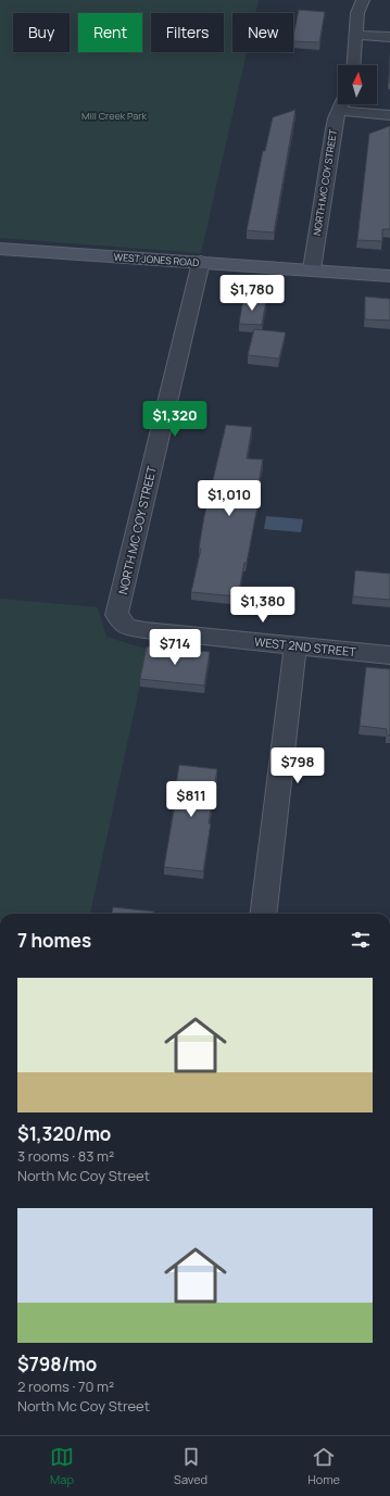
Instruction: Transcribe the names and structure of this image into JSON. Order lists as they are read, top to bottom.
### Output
{
  "streets": {
    "street": ["NORTH MC COY STREET", "WEST JONES ROAD", "WEST 2ND STREET"]
  },
  "crossings": [
    ["NORTH MC COY STREET", "WEST JONES ROAD"],
    ["NORTH MC COY STREET", "WEST 2ND STREET"]
  ],
  "parks": ["Mill Creek Park"],
  "north": "top",
  "page": {
    "chip": [
      "Buy",
      "Rent",
      "Filters",
      "New"
    ],
    "price": [
      "$1,780",
      "$1,320",
      "$1,010",
      "$1,380",
      "$714",
      "$798",
      "$811"
    ],
    "heading": "7 homes",
    "list": [
      {
        "name": "$1,320/mo",
        "note": "3 rooms · 83 m² · North Mc Coy Street"
      },
      {
        "name": "$798/mo",
        "note": "2 rooms · 70 m² · North Mc Coy Street"
      }
    ],
    "tabs": ["Map", "Saved", "Home"]
  }
}
